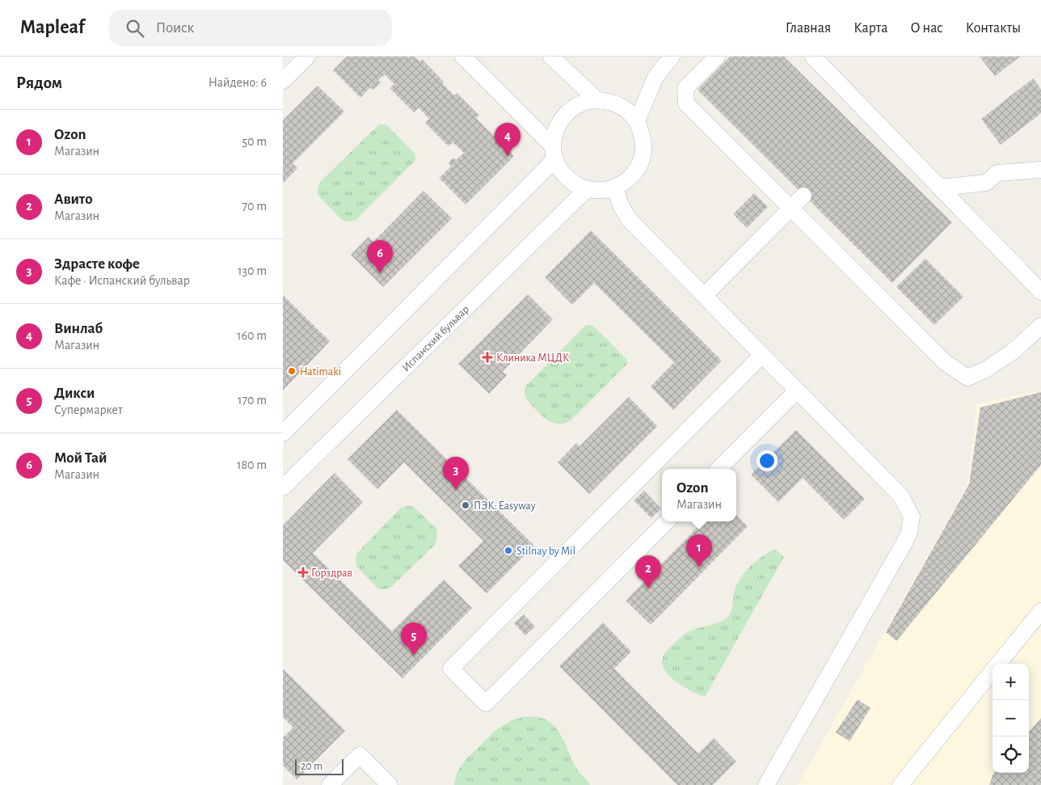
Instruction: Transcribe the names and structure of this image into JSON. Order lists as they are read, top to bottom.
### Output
{
  "streets": {
    "street": ["Испанский бульвар"]
  },
  "places": {
    "health": ["Клиника МЦДК", "Горздрав"],
    "other": ["Hatimaki", "ПЭК: Easyway", "Stilnay by Mil"]
  },
  "scale_bar": "20 m",
  "page": {
    "header": "Mapleaf",
    "search": "Поиск",
    "nav": [
      "Главная",
      "Карта",
      "О нас",
      "Контакты"
    ],
    "heading": ["Рядом", "Найдено: 6"],
    "list": [
      {
        "mark": "1",
        "name": "Ozon",
        "note": "Магазин",
        "value": "50 m"
      },
      {
        "mark": "2",
        "name": "Авито",
        "note": "Магазин",
        "value": "70 m"
      },
      {
        "mark": "3",
        "name": "Здрасте кофе",
        "note": "Кафе · Испанский бульвар",
        "value": "130 m"
      },
      {
        "mark": "4",
        "name": "Винлаб",
        "note": "Магазин",
        "value": "160 m"
      },
      {
        "mark": "5",
        "name": "Дикси",
        "note": "Супермаркет",
        "value": "170 m"
      },
      {
        "mark": "6",
        "name": "Мой Тай",
        "note": "Магазин",
        "value": "180 m"
      }
    ],
    "pins": [
      "4",
      "6",
      "3",
      "1",
      "2",
      "5"
    ],
    "popup": ["Ozon", "Магазин"],
    "map_buttons": ["+", "−"],
    "scale": "20 m"
  }
}
